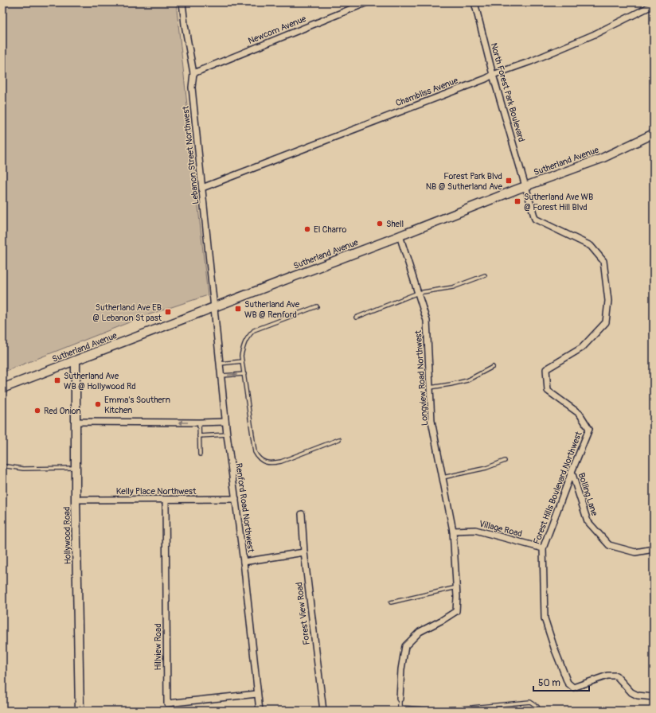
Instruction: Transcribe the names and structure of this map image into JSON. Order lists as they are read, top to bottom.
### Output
{
  "streets": {
    "street": [
      "Newcom Avenue",
      "Chambliss Avenue",
      "North Forest Park Boulevard",
      "Lebanon Street Northwest",
      "Sutherland Avenue",
      "Longview Road Northwest",
      "Forest Hills Boulevard Northwest",
      "Kelly Place Northwest",
      "Bolling Lane",
      "Renford Road Northwest",
      "Village Road",
      "Hollywood Road",
      "Forest View Road",
      "Hillview Road"
    ]
  },
  "crossings": [
    ["Newcom Avenue", "Lebanon Street Northwest"],
    ["Chambliss Avenue", "North Forest Park Boulevard"],
    ["Chambliss Avenue", "Lebanon Street Northwest"],
    ["North Forest Park Boulevard", "Sutherland Avenue"],
    ["North Forest Park Boulevard", "Forest Hills Boulevard Northwest"],
    ["Lebanon Street Northwest", "Sutherland Avenue"],
    ["Lebanon Street Northwest", "Renford Road Northwest"],
    ["Sutherland Avenue", "Longview Road Northwest"],
    ["Sutherland Avenue", "Forest Hills Boulevard Northwest"],
    ["Sutherland Avenue", "Renford Road Northwest"],
    ["Sutherland Avenue", "Hollywood Road"],
    ["Longview Road Northwest", "Village Road"],
    ["Forest Hills Boulevard Northwest", "Bolling Lane"],
    ["Forest Hills Boulevard Northwest", "Village Road"],
    ["Kelly Place Northwest", "Renford Road Northwest"],
    ["Kelly Place Northwest", "Hollywood Road"],
    ["Kelly Place Northwest", "Hillview Road"],
    ["Renford Road Northwest", "Hillview Road"]
  ],
  "places": {
    "transit": [
      "Forest Park Blvd NB @ Sutherland Ave",
      "Sutherland Ave WB @ Forest Hill Blvd",
      "Sutherland Ave WB @ Renford",
      "Sutherland Ave EB @ Lebanon St past",
      "Sutherland Ave WB @ Hollywood Rd"
    ],
    "other": [
      "Shell",
      "El Charro",
      "Emma's Southern Kitchen",
      "Red Onion"
    ]
  },
  "scale_bar": "50 m"
}
